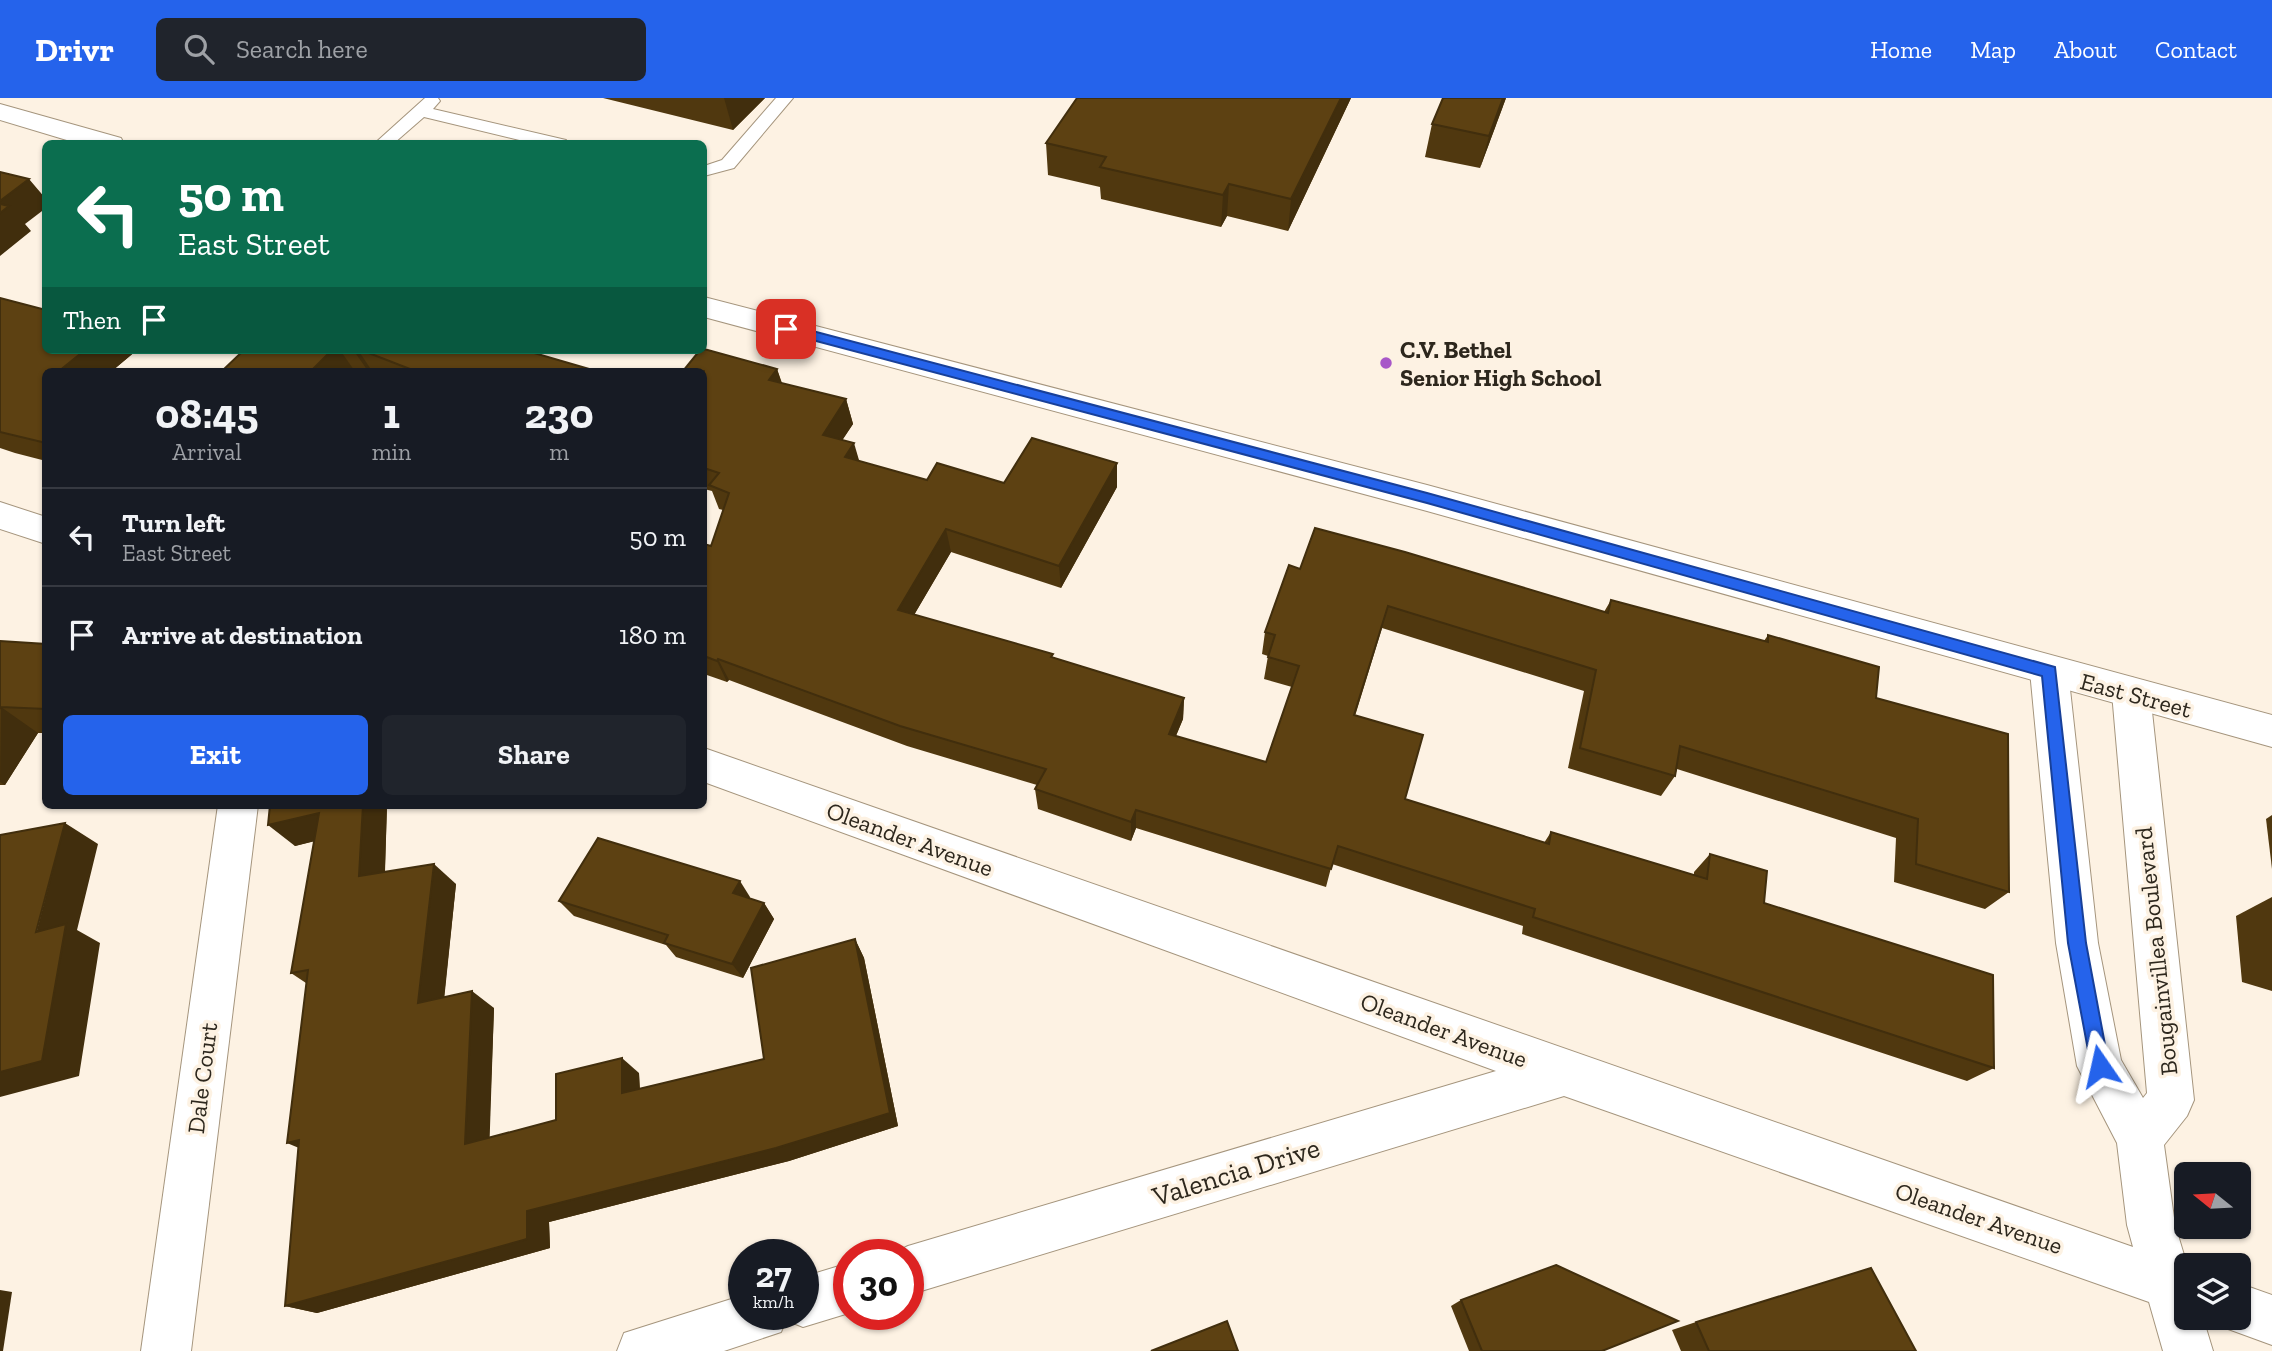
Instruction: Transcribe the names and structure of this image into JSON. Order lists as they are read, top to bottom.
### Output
{
  "streets": {
    "street": [
      "East Street",
      "Oleander Avenue",
      "Bougainvillea Boulevard",
      "Dale Court",
      "Valencia Drive"
    ]
  },
  "crossings": [
    ["East Street", "Bougainvillea Boulevard"],
    ["Oleander Avenue", "Valencia Drive"]
  ],
  "places": ["C.V. Bethel Senior High School"],
  "north": "left",
  "page": {
    "header": "Drivr",
    "search": "Search here",
    "nav": [
      "Home",
      "Map",
      "About",
      "Contact"
    ],
    "turn": ["50 m", "East Street"],
    "then": "Then",
    "eta": [
      "08:45",
      "Arrival",
      "1",
      "min",
      "230",
      "m"
    ],
    "list": [
      {
        "name": "Turn left",
        "note": "East Street",
        "value": "50 m"
      },
      {
        "name": "Arrive at destination",
        "value": "180 m"
      }
    ],
    "buttons": ["Exit", "Share"],
    "speed": "27 km/h",
    "limit": "30"
  }
}
